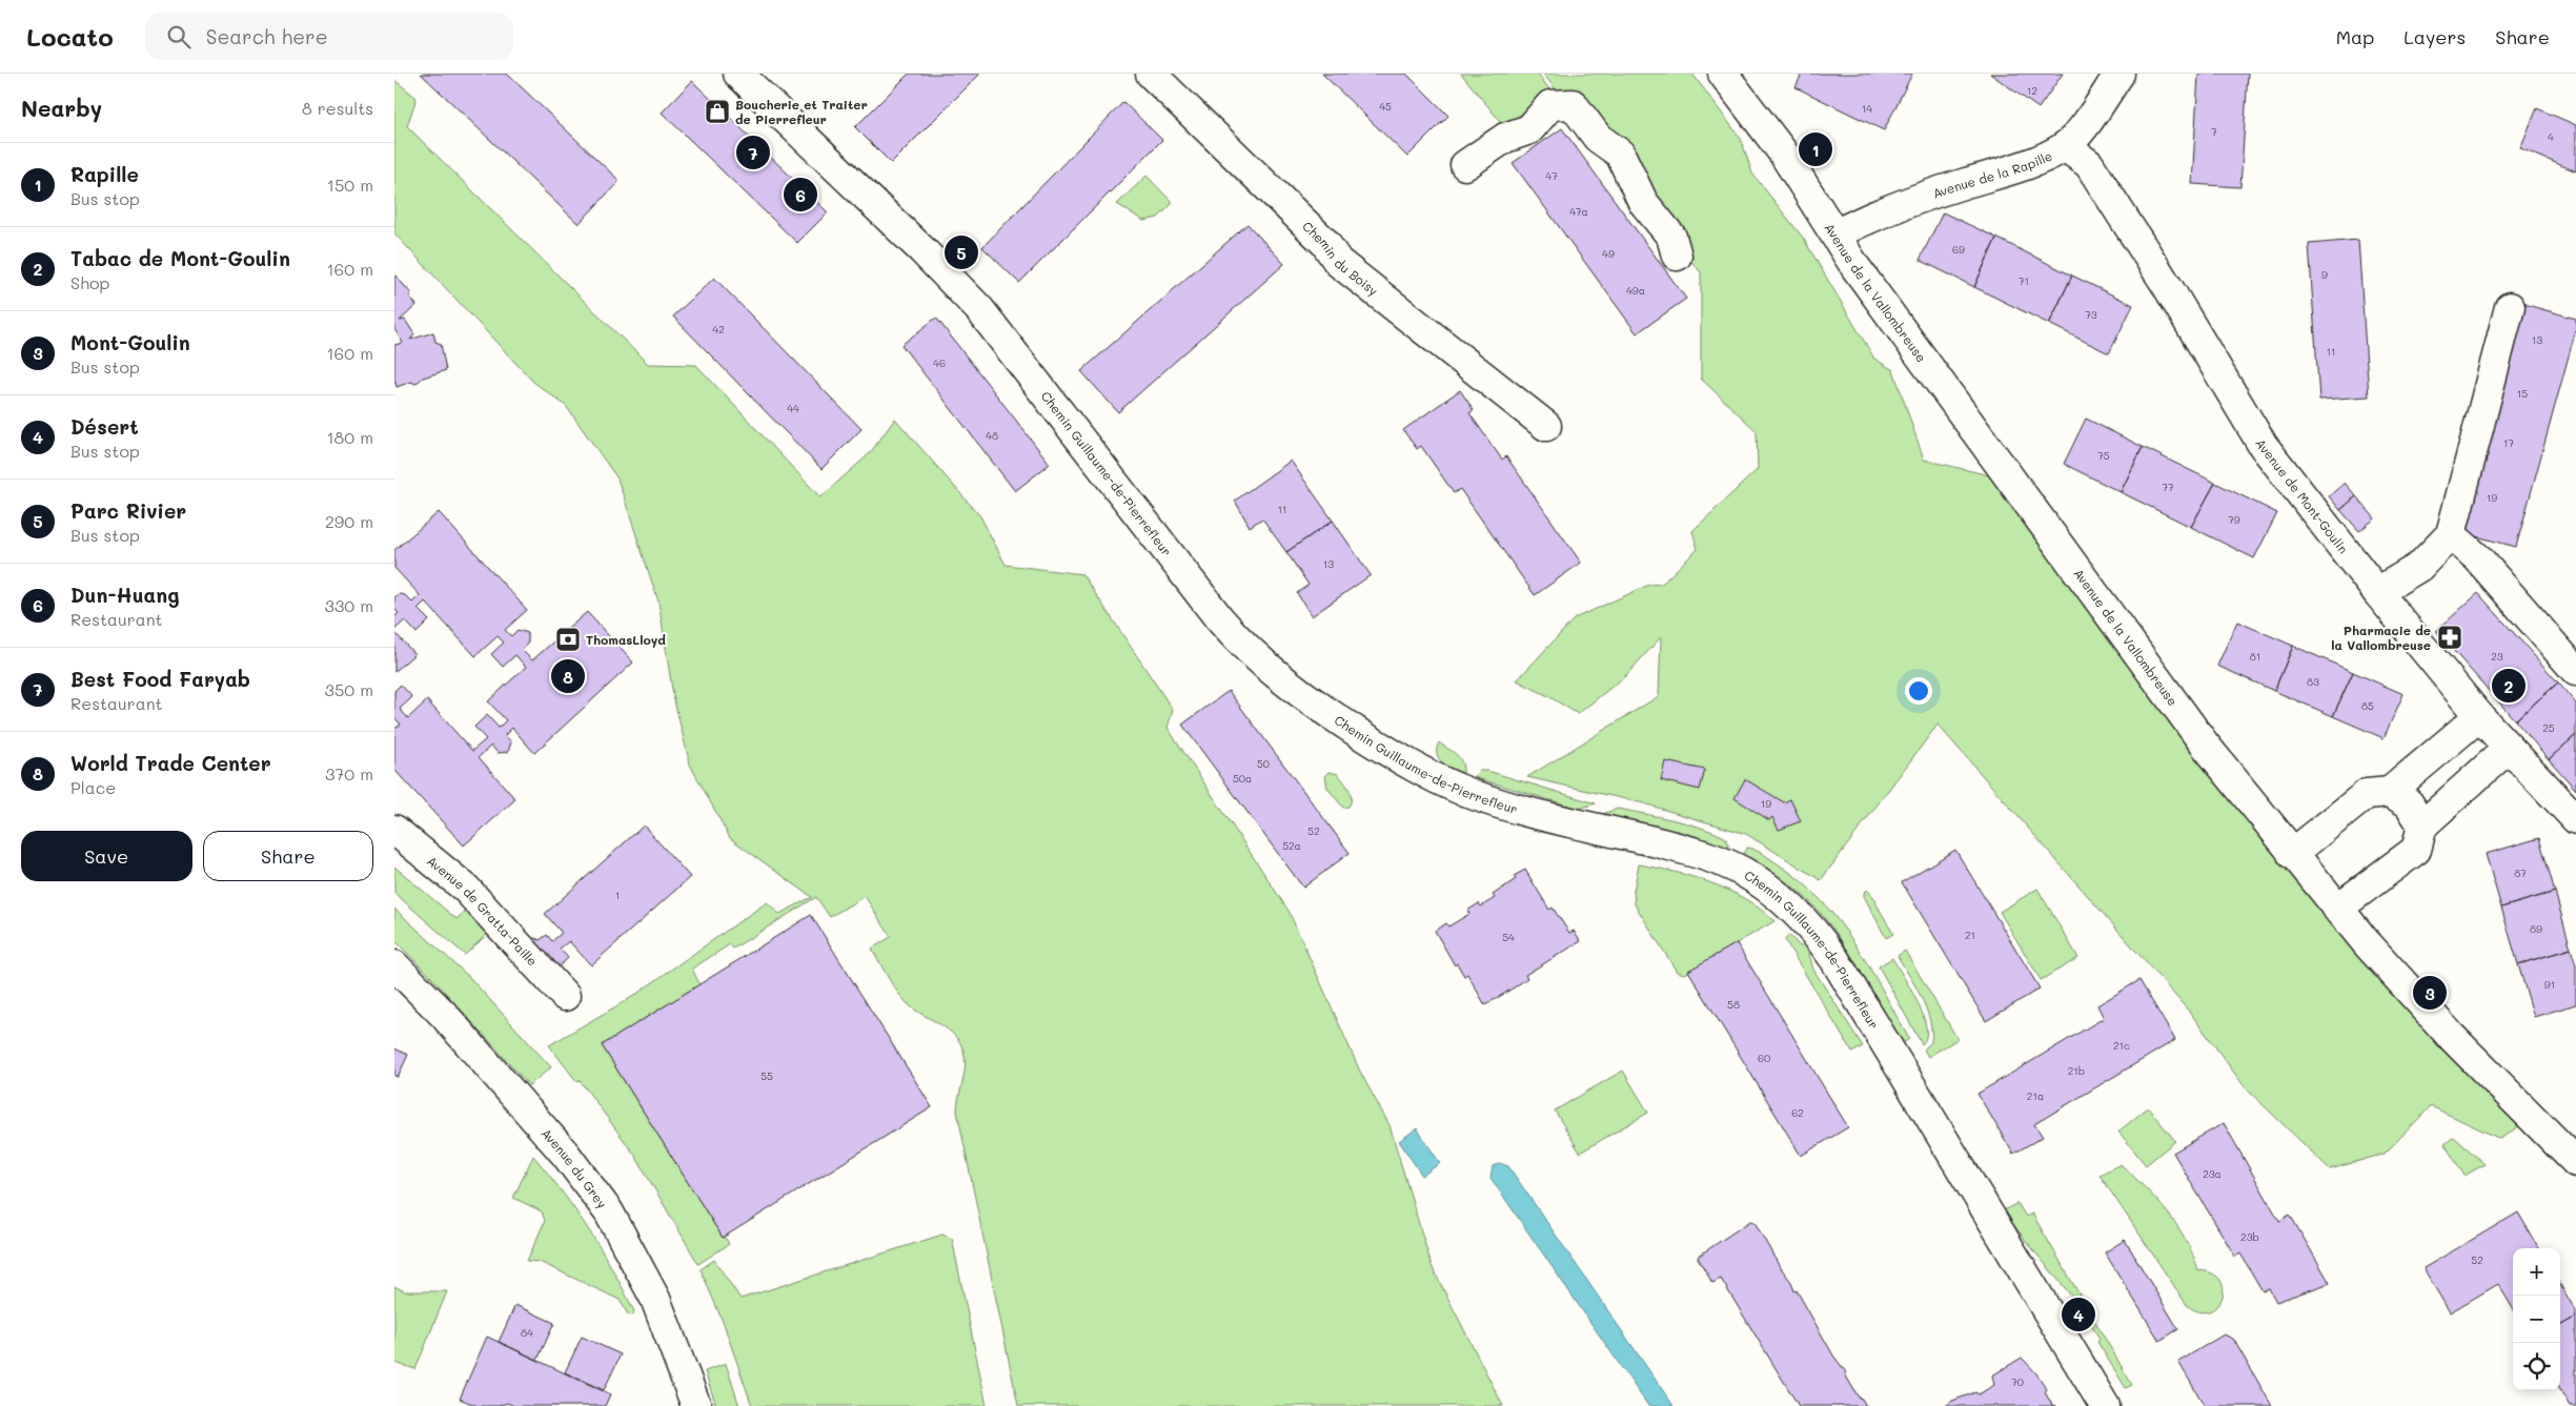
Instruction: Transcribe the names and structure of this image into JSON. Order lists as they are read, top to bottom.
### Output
{
  "streets": {
    "street": [
      "Avenue de la Rapille",
      "Chemin du Boisy",
      "Avenue de la Vallombreuse",
      "Chemin Guillaume-de-Pierrefleur",
      "Avenue de Mont-Goulin",
      "Avenue de Gratta-Paille",
      "Avenue du Grey"
    ]
  },
  "crossings": [
    ["Avenue de la Rapille", "Avenue de la Vallombreuse"],
    ["Avenue de la Rapille", "Avenue de Mont-Goulin"]
  ],
  "places": {
    "shop": ["Boucherie et Traiter de Pierrefleur"],
    "pharmacy": ["Pharmacie de la Vallombreuse"],
    "bank": ["ThomasLloyd"]
  },
  "house_numbers": [
    "12",
    "45",
    "14",
    "7",
    "4",
    "47",
    "47a",
    "69",
    "49",
    "9",
    "71",
    "49a",
    "73",
    "42",
    "13",
    "11",
    "46",
    "15",
    "44",
    "48",
    "17",
    "75",
    "77",
    "19",
    "11",
    "79",
    "13",
    "81",
    "23",
    "83",
    "85",
    "25",
    "50",
    "50a",
    "19",
    "52",
    "52a",
    "87",
    "1",
    "89",
    "21",
    "54",
    "91",
    "58",
    "21c",
    "60",
    "21b",
    "55",
    "21a",
    "62",
    "23a",
    "23b",
    "52",
    "84",
    "70"
  ],
  "page": {
    "header": "Locato",
    "search": "Search here",
    "nav": ["Map", "Layers", "Share"],
    "heading": ["Nearby", "8 results"],
    "pins": [
      "1",
      "7",
      "6",
      "5",
      "8",
      "2",
      "3",
      "4"
    ],
    "list": [
      {
        "mark": "1",
        "name": "Rapille",
        "note": "Bus stop",
        "value": "150 m"
      },
      {
        "mark": "2",
        "name": "Tabac de Mont-Goulin",
        "note": "Shop",
        "value": "160 m"
      },
      {
        "mark": "3",
        "name": "Mont-Goulin",
        "note": "Bus stop",
        "value": "160 m"
      },
      {
        "mark": "4",
        "name": "Désert",
        "note": "Bus stop",
        "value": "180 m"
      },
      {
        "mark": "5",
        "name": "Parc Rivier",
        "note": "Bus stop",
        "value": "290 m"
      },
      {
        "mark": "6",
        "name": "Dun-Huang",
        "note": "Restaurant",
        "value": "330 m"
      },
      {
        "mark": "7",
        "name": "Best Food Faryab",
        "note": "Restaurant",
        "value": "350 m"
      },
      {
        "mark": "8",
        "name": "World Trade Center",
        "note": "Place",
        "value": "370 m"
      }
    ],
    "buttons": ["Save", "Share"],
    "map_buttons": ["+", "−"]
  }
}
